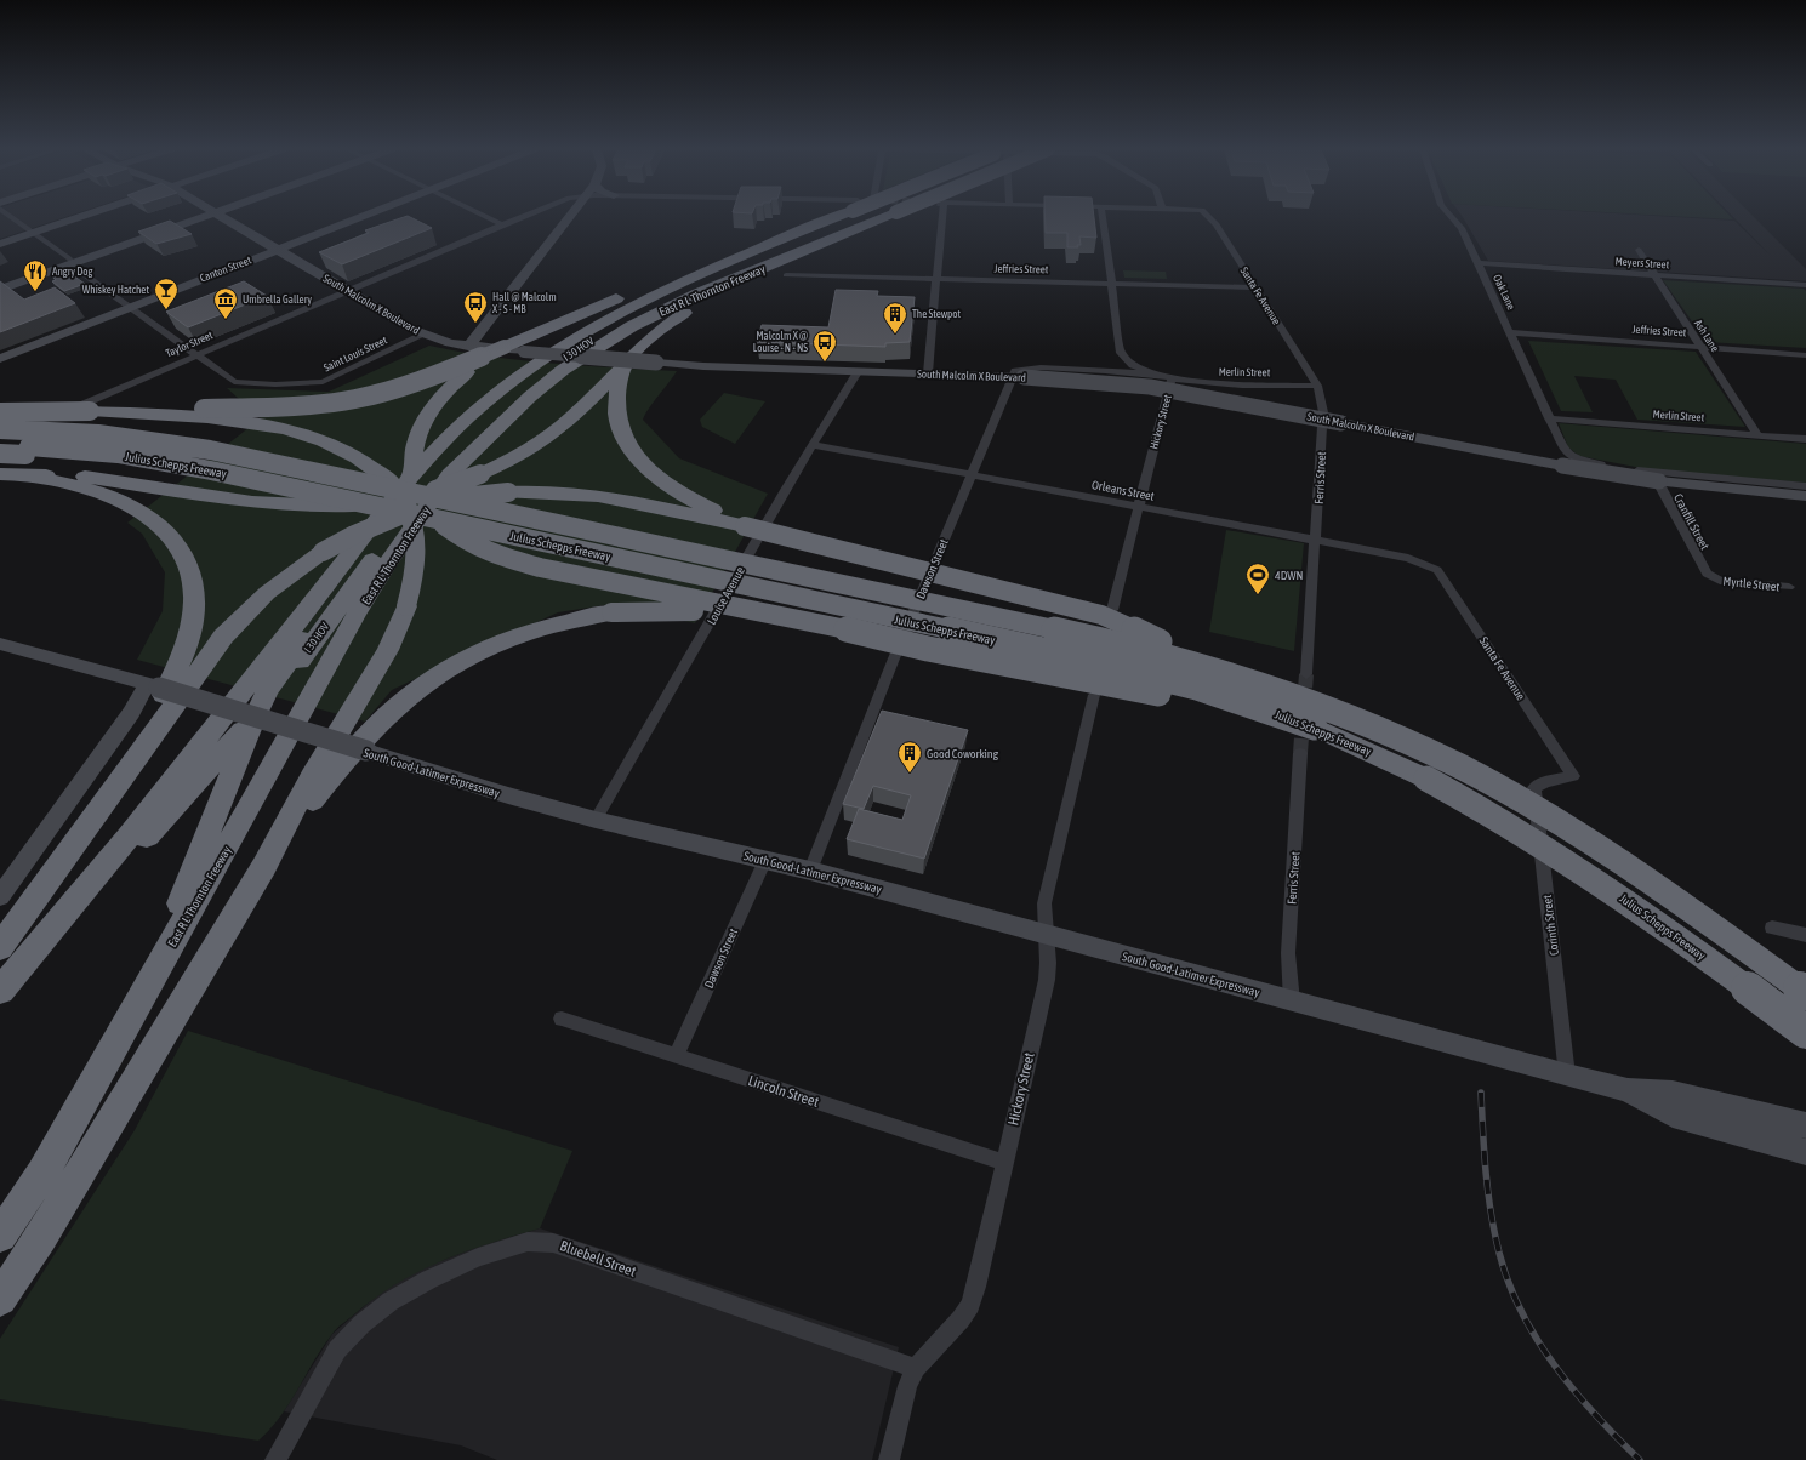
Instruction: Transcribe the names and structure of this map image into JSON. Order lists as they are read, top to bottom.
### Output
{
  "streets": {
    "highway": ["East R L Thornton Freeway", "I 30 HOV", "Julius Schepps Freeway"],
    "main road": ["Canton Street", "South Malcolm X Boulevard", "South Good-Latimer Expressway"],
    "street": [
      "Meyers Street",
      "Jeffries Street",
      "Oak Lane",
      "Santa Fe Avenue",
      "Ash Lane",
      "Taylor Street",
      "Saint Louis Street",
      "Merlin Street",
      "Hickory Street",
      "Ferris Street",
      "Orleans Street",
      "Cranfill Street",
      "Dawson Street",
      "Myrtle Street",
      "Louise Avenue",
      "Corinth Street",
      "Lincoln Street",
      "Bluebell Street"
    ]
  },
  "crossings": [
    ["Meyers Street", "Oak Lane"],
    ["Meyers Street", "Ash Lane"],
    ["Canton Street", "South Malcolm X Boulevard"],
    ["Jeffries Street", "East R L Thornton Freeway"],
    ["Jeffries Street", "Oak Lane"],
    ["Jeffries Street", "Santa Fe Avenue"],
    ["Jeffries Street", "Ash Lane"],
    ["Jeffries Street", "Hickory Street"],
    ["East R L Thornton Freeway", "I 30 HOV"],
    ["Oak Lane", "Merlin Street"],
    ["Oak Lane", "Cranfill Street"],
    ["Santa Fe Avenue", "Merlin Street"],
    ["Santa Fe Avenue", "Orleans Street"],
    ["Santa Fe Avenue", "Corinth Street"],
    ["South Malcolm X Boulevard", "Taylor Street"],
    ["South Malcolm X Boulevard", "Saint Louis Street"],
    ["South Malcolm X Boulevard", "Dawson Street"],
    ["South Malcolm X Boulevard", "Louise Avenue"],
    ["Ash Lane", "Merlin Street"],
    ["Taylor Street", "Saint Louis Street"],
    ["Taylor Street", "Julius Schepps Freeway"],
    ["Merlin Street", "Hickory Street"],
    ["Hickory Street", "Orleans Street"],
    ["Hickory Street", "South Good-Latimer Expressway"],
    ["Hickory Street", "Lincoln Street"],
    ["Hickory Street", "Bluebell Street"],
    ["Ferris Street", "Orleans Street"],
    ["Ferris Street", "South Good-Latimer Expressway"],
    ["Orleans Street", "Dawson Street"],
    ["Orleans Street", "Louise Avenue"],
    ["Cranfill Street", "Myrtle Street"],
    ["Dawson Street", "South Good-Latimer Expressway"],
    ["Dawson Street", "Lincoln Street"],
    ["Louise Avenue", "South Good-Latimer Expressway"],
    ["South Good-Latimer Expressway", "Corinth Street"]
  ],
  "places": {
    "restaurant": ["Angry Dog"],
    "bar": ["Whiskey Hatchet"],
    "museum": ["Umbrella Gallery"],
    "bus stop": ["Hall @ Malcolm X - S - MB", "Malcolm X @ Louise - N - NS"],
    "building": ["The Stewpot", "Good Coworking"],
    "sports": ["4DWN"]
  }
}
